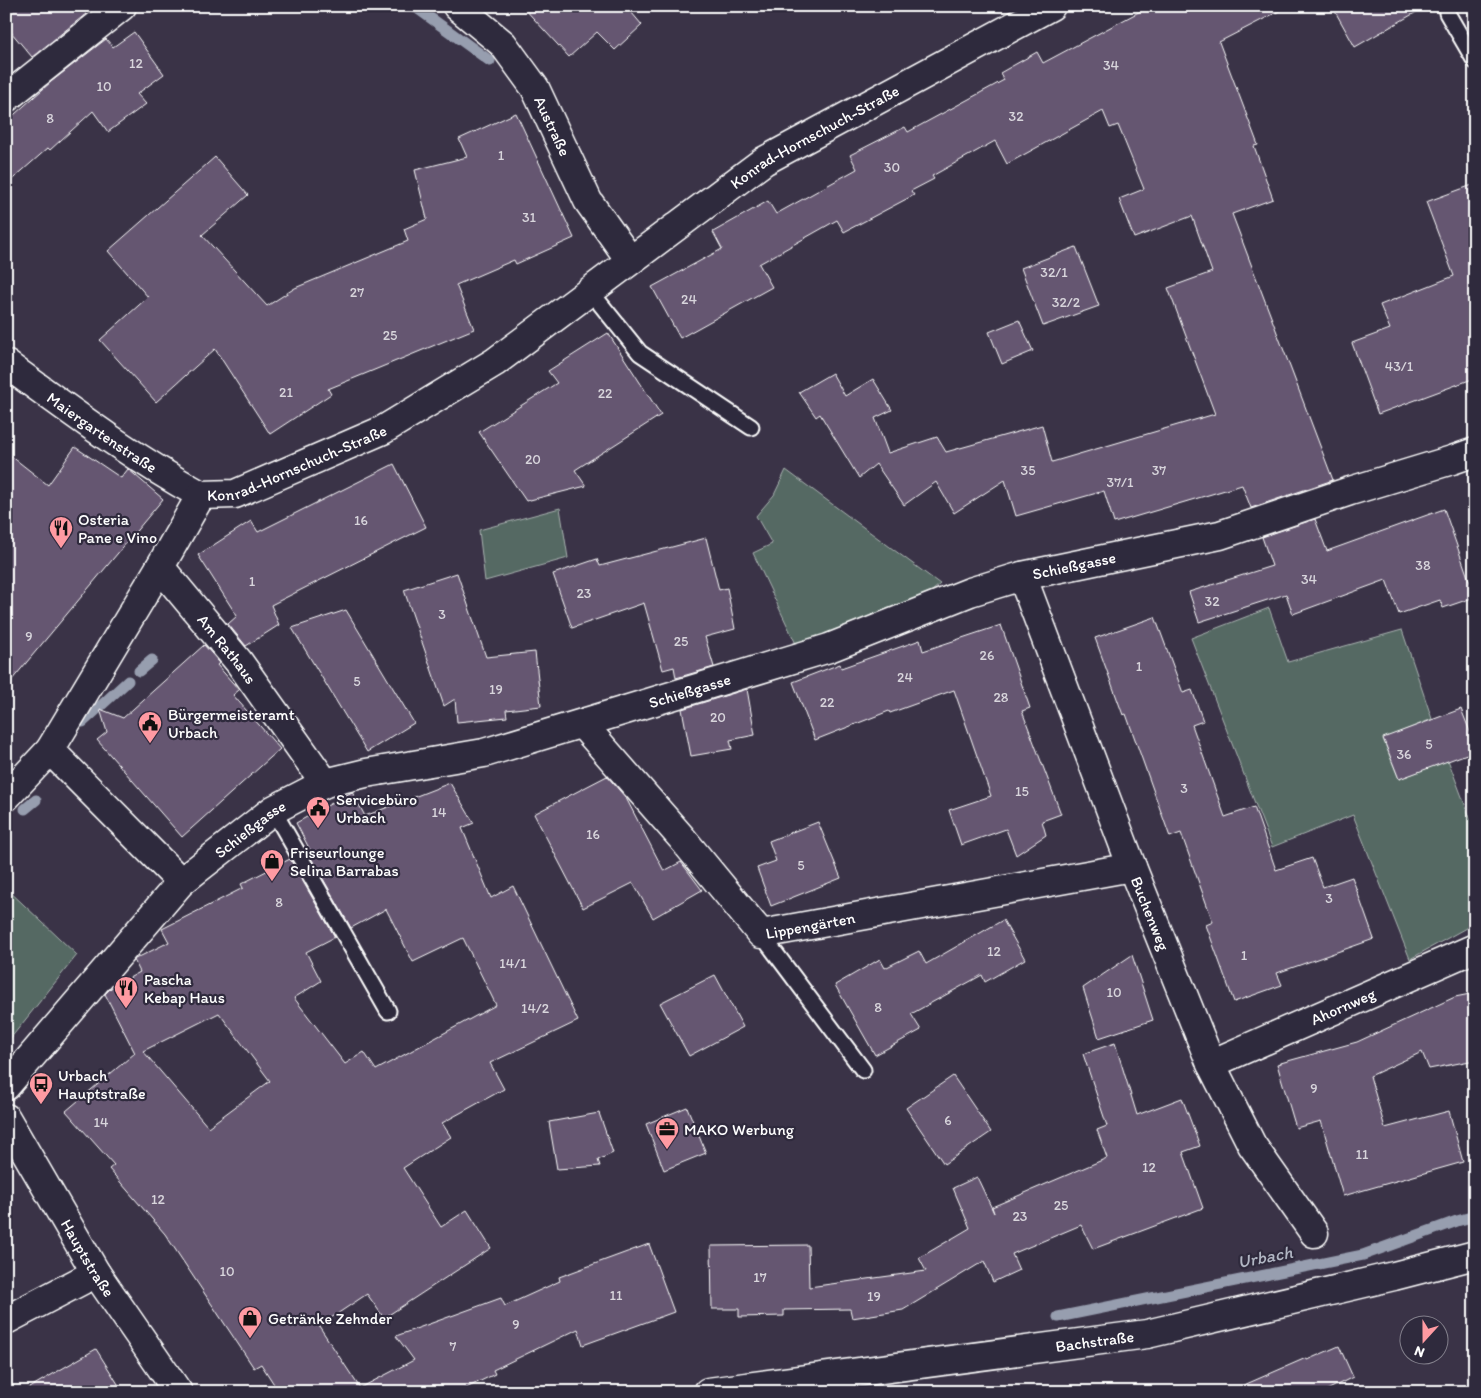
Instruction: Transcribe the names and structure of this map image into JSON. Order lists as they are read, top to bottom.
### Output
{
  "streets": {
    "street": [
      "Austraße",
      "Konrad-Hornschuch-Straße",
      "Maiergartenstraße",
      "Schießgasse",
      "Am Rathaus",
      "Buchenweg",
      "Lippengärten",
      "Ahornweg",
      "Hauptstraße",
      "Bachstraße"
    ]
  },
  "crossings": [
    ["Austraße", "Konrad-Hornschuch-Straße"],
    ["Konrad-Hornschuch-Straße", "Maiergartenstraße"],
    ["Konrad-Hornschuch-Straße", "Am Rathaus"],
    ["Schießgasse", "Am Rathaus"],
    ["Schießgasse", "Buchenweg"],
    ["Schießgasse", "Lippengärten"],
    ["Buchenweg", "Lippengärten"],
    ["Buchenweg", "Ahornweg"]
  ],
  "water": ["Urbach"],
  "places": {
    "restaurant": ["Osteria Pane e Vino", "Pascha Kebap Haus"],
    "public building": ["Bürgermeisteramt Urbach", "Servicebüro Urbach"],
    "shop": ["Friseurlounge Selina Barrabas", "Getränke Zehnder"],
    "bus stop": ["Urbach Hauptstraße"],
    "office": ["MAKO Werbung"]
  },
  "house_numbers": [
    "12",
    "34",
    "10",
    "32",
    "8",
    "1",
    "30",
    "31",
    "32/1",
    "27",
    "24",
    "32/2",
    "25",
    "43/1",
    "21",
    "22",
    "20",
    "35",
    "37",
    "37/1",
    "16",
    "38",
    "34",
    "1",
    "23",
    "32",
    "3",
    "9",
    "25",
    "26",
    "1",
    "24",
    "5",
    "19",
    "28",
    "22",
    "20",
    "5",
    "36",
    "3",
    "15",
    "14",
    "16",
    "5",
    "3",
    "8",
    "12",
    "1",
    "14/1",
    "10",
    "8",
    "14/2",
    "9",
    "6",
    "14",
    "11",
    "12",
    "12",
    "25",
    "23",
    "10",
    "17",
    "11",
    "19",
    "9",
    "7"
  ],
  "north": "bottom"
}
